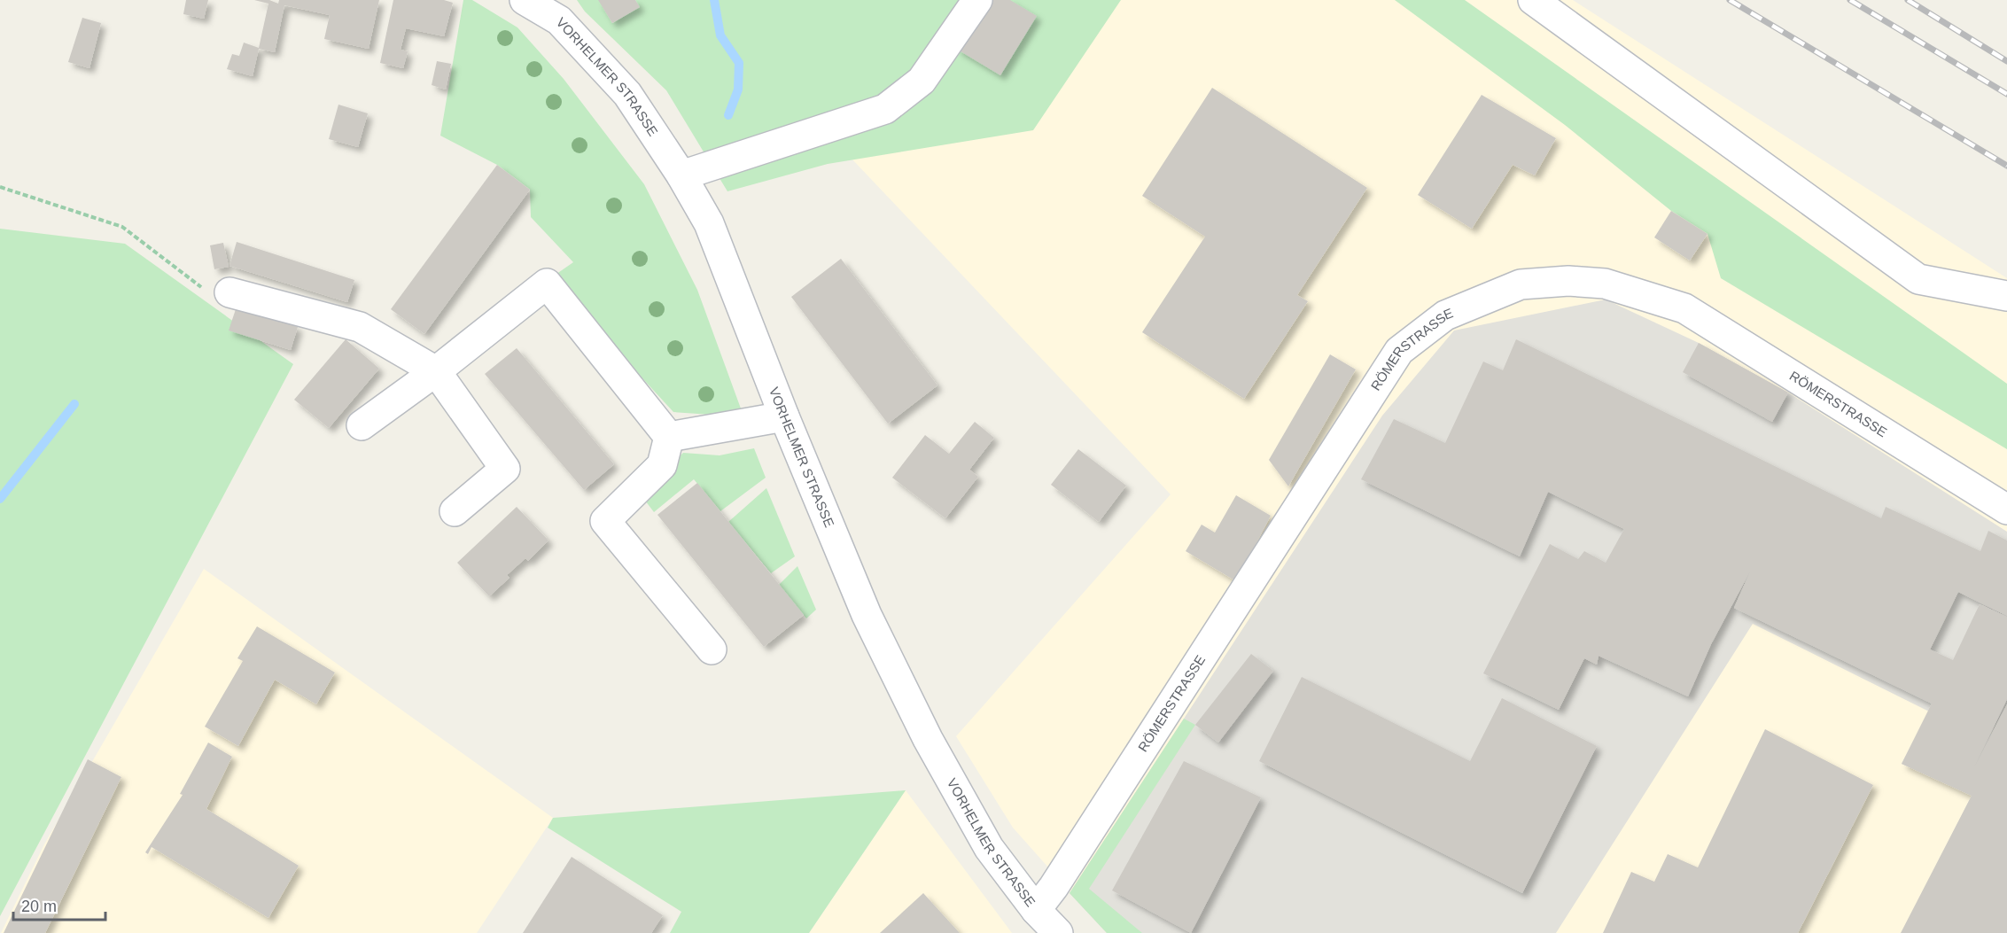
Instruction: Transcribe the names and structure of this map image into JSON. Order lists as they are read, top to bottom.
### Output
{
  "streets": {
    "street": ["VORHELMER STRASSE", "RÖMERSTRASSE"]
  },
  "crossings": [
    ["VORHELMER STRASSE", "RÖMERSTRASSE"]
  ],
  "scale_bar": "20 m"
}
